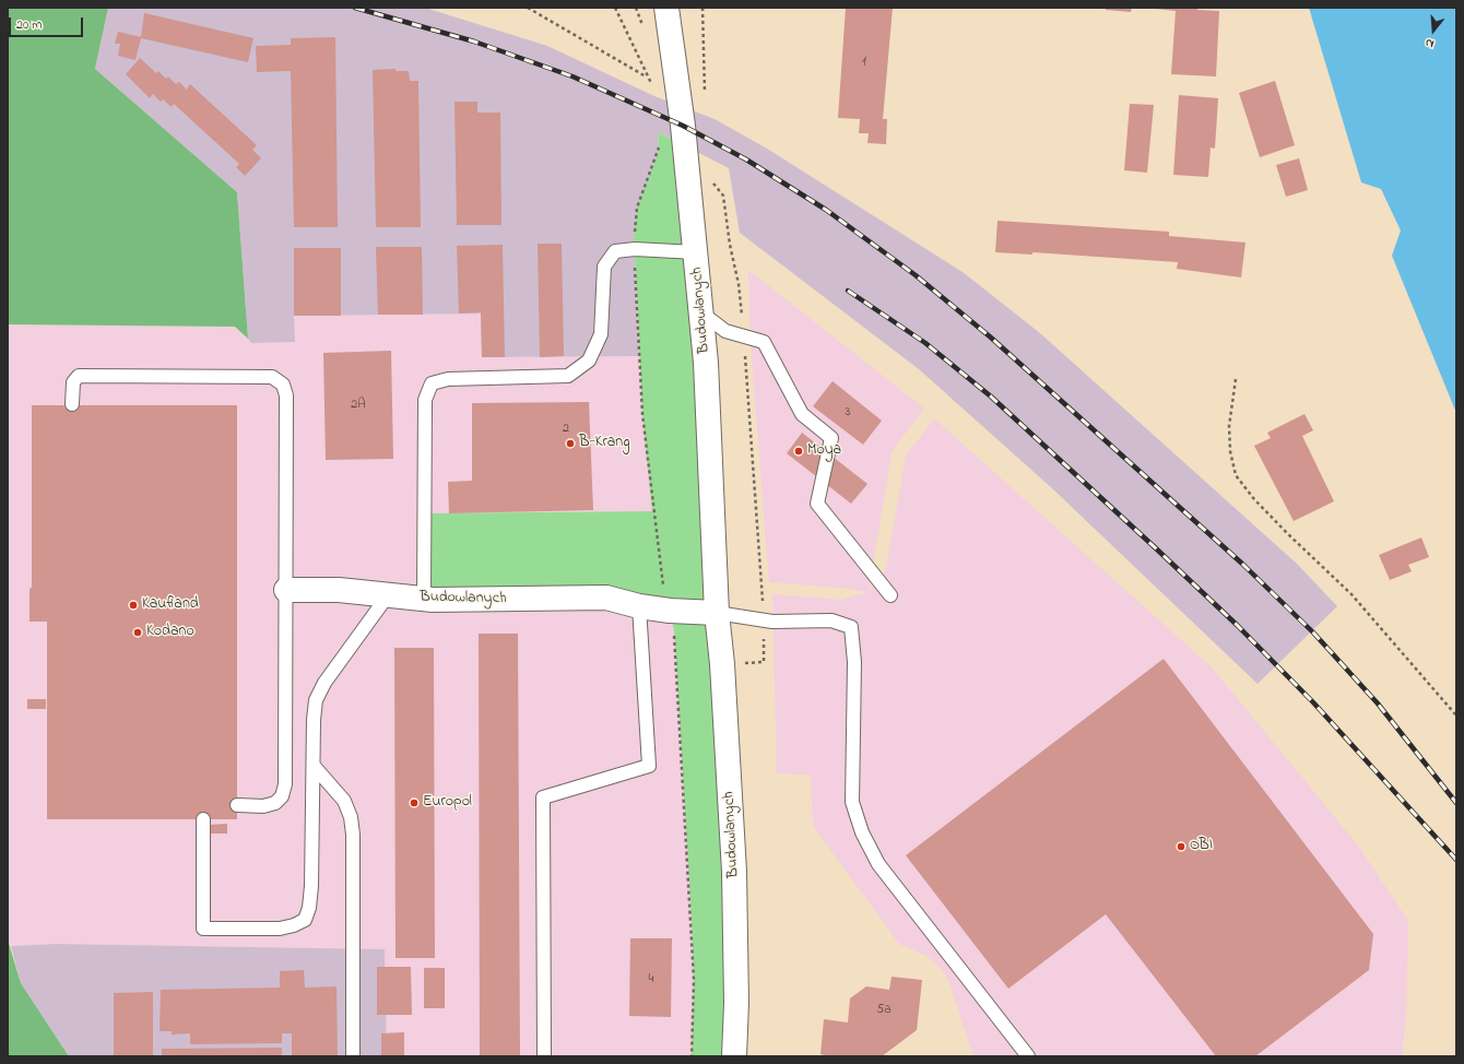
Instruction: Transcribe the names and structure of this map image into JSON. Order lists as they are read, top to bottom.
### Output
{
  "streets": {
    "main road": ["Budowlanych"]
  },
  "places": [
    "B-Krang",
    "Moya",
    "Kaufland",
    "Kodano",
    "Europol",
    "OBI"
  ],
  "house_numbers": [
    "1",
    "2A",
    "3",
    "2",
    "4",
    "5a"
  ],
  "scale_bar": "20 m",
  "north": "bottom"
}
